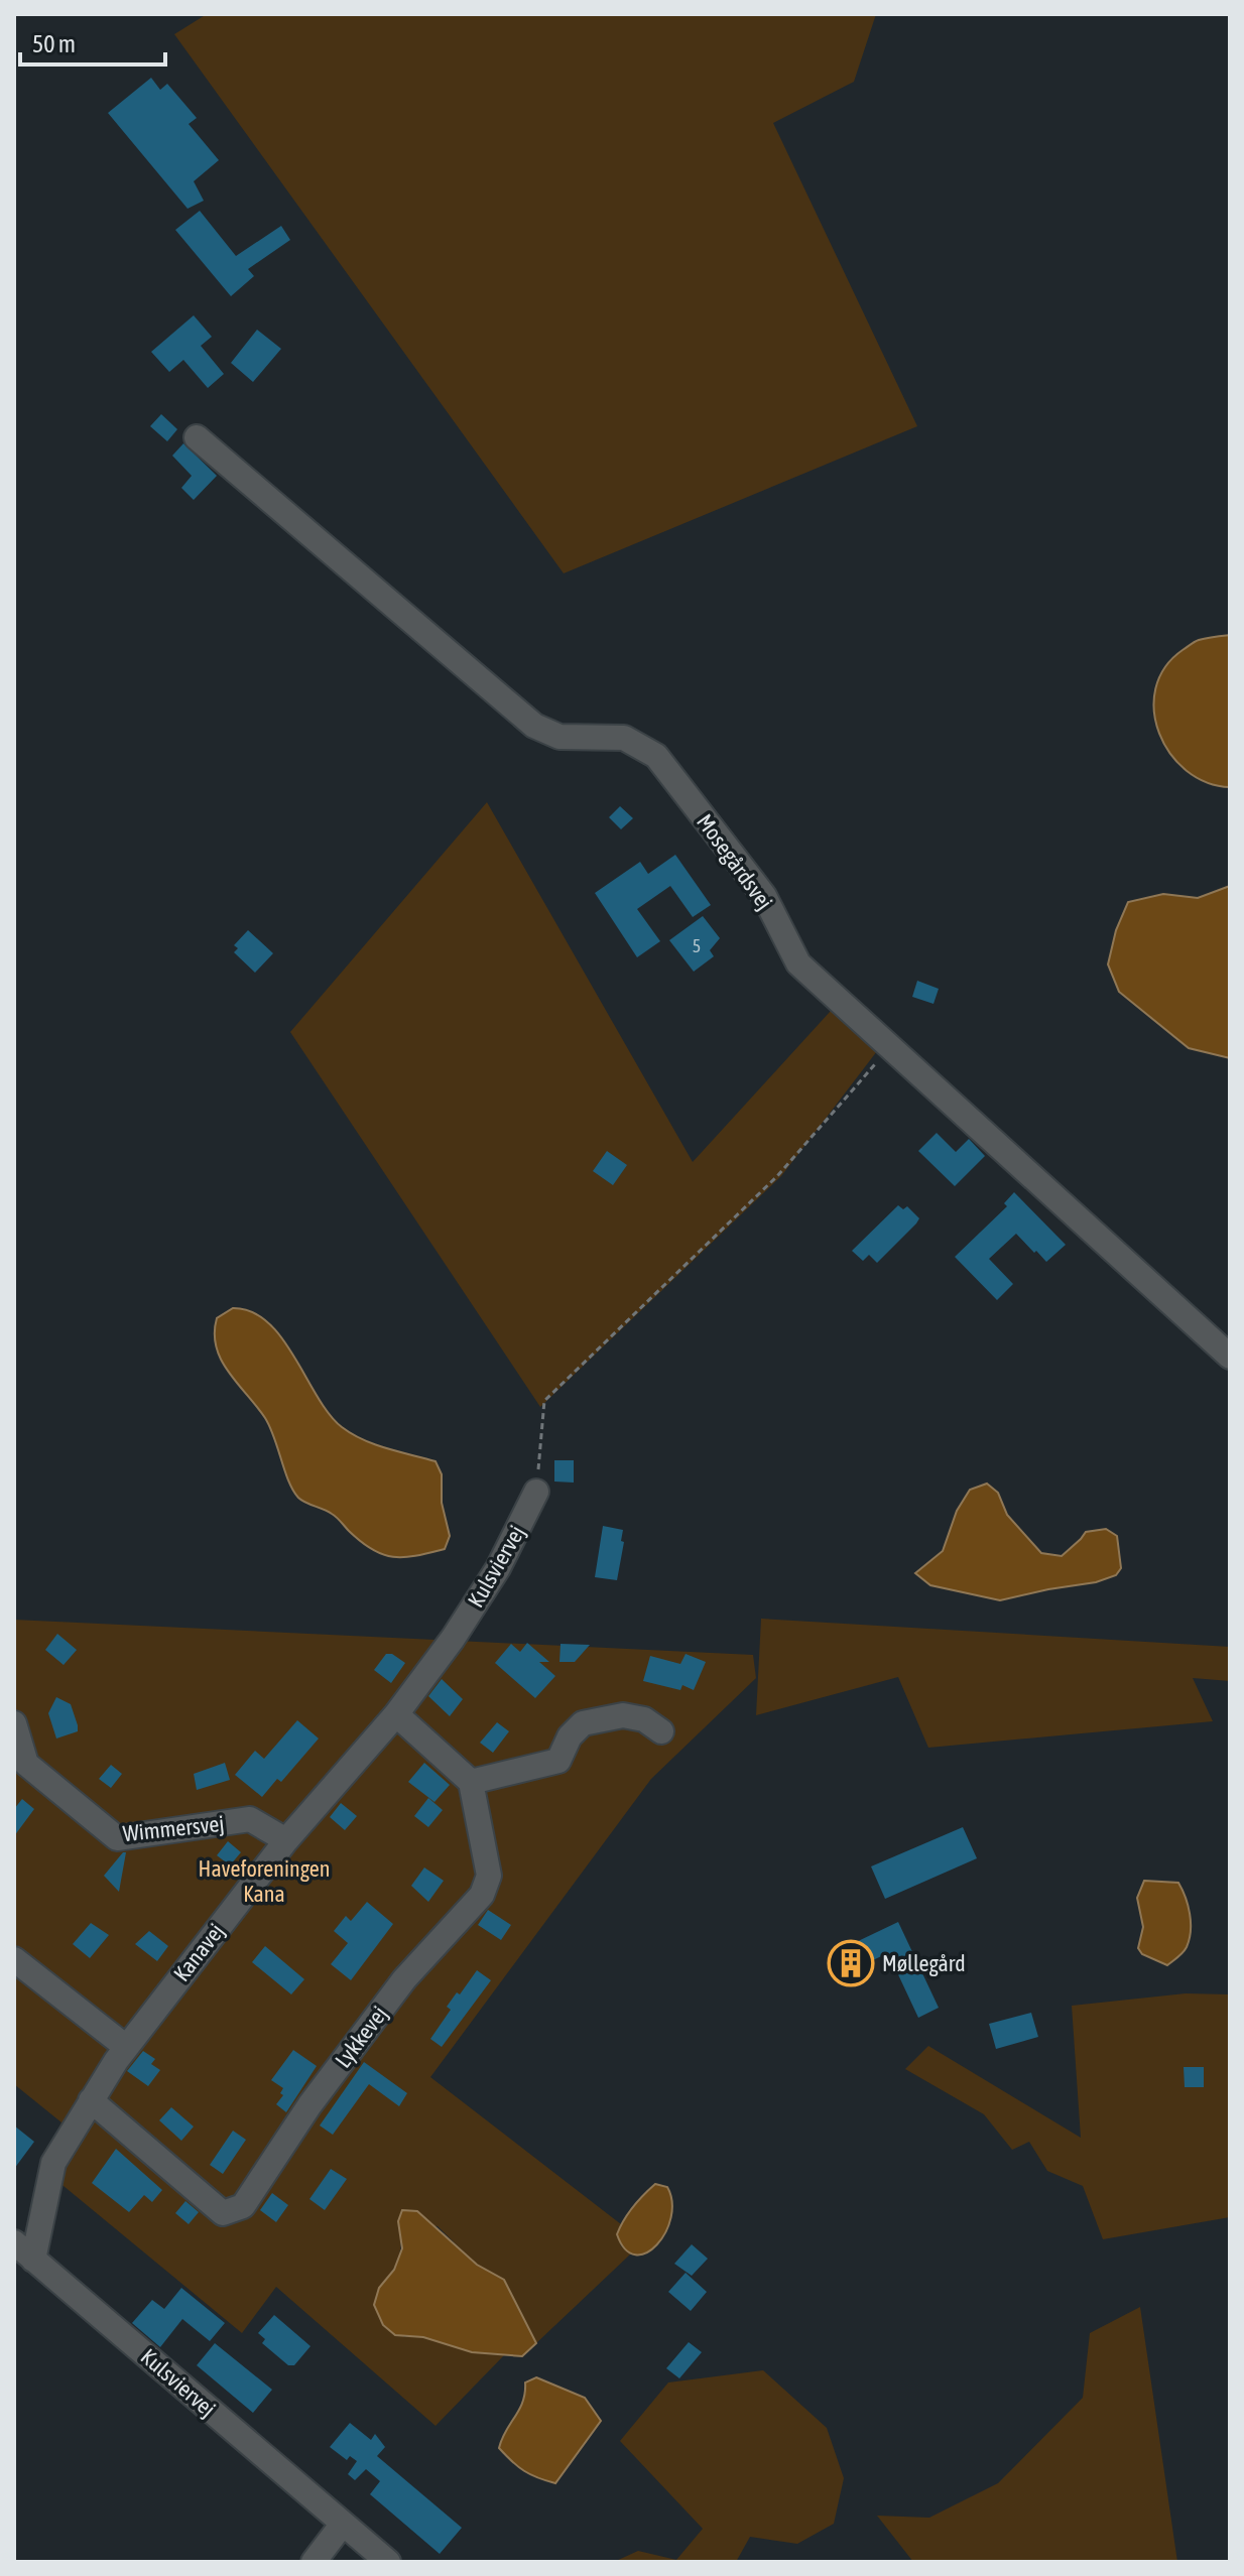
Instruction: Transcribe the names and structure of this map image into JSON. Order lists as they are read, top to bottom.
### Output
{
  "streets": {
    "street": [
      "Mosegårdsvej",
      "Kulsviervej",
      "Wimmersvej",
      "Kanavej",
      "Lykkevej"
    ]
  },
  "crossings": [
    ["Kulsviervej", "Kanavej"],
    ["Wimmersvej", "Kanavej"],
    ["Kanavej", "Lykkevej"]
  ],
  "parks": ["Haveforeningen Kana"],
  "places": {
    "building": ["Møllegård"]
  },
  "house_numbers": ["5"],
  "scale_bar": "50 m"
}
